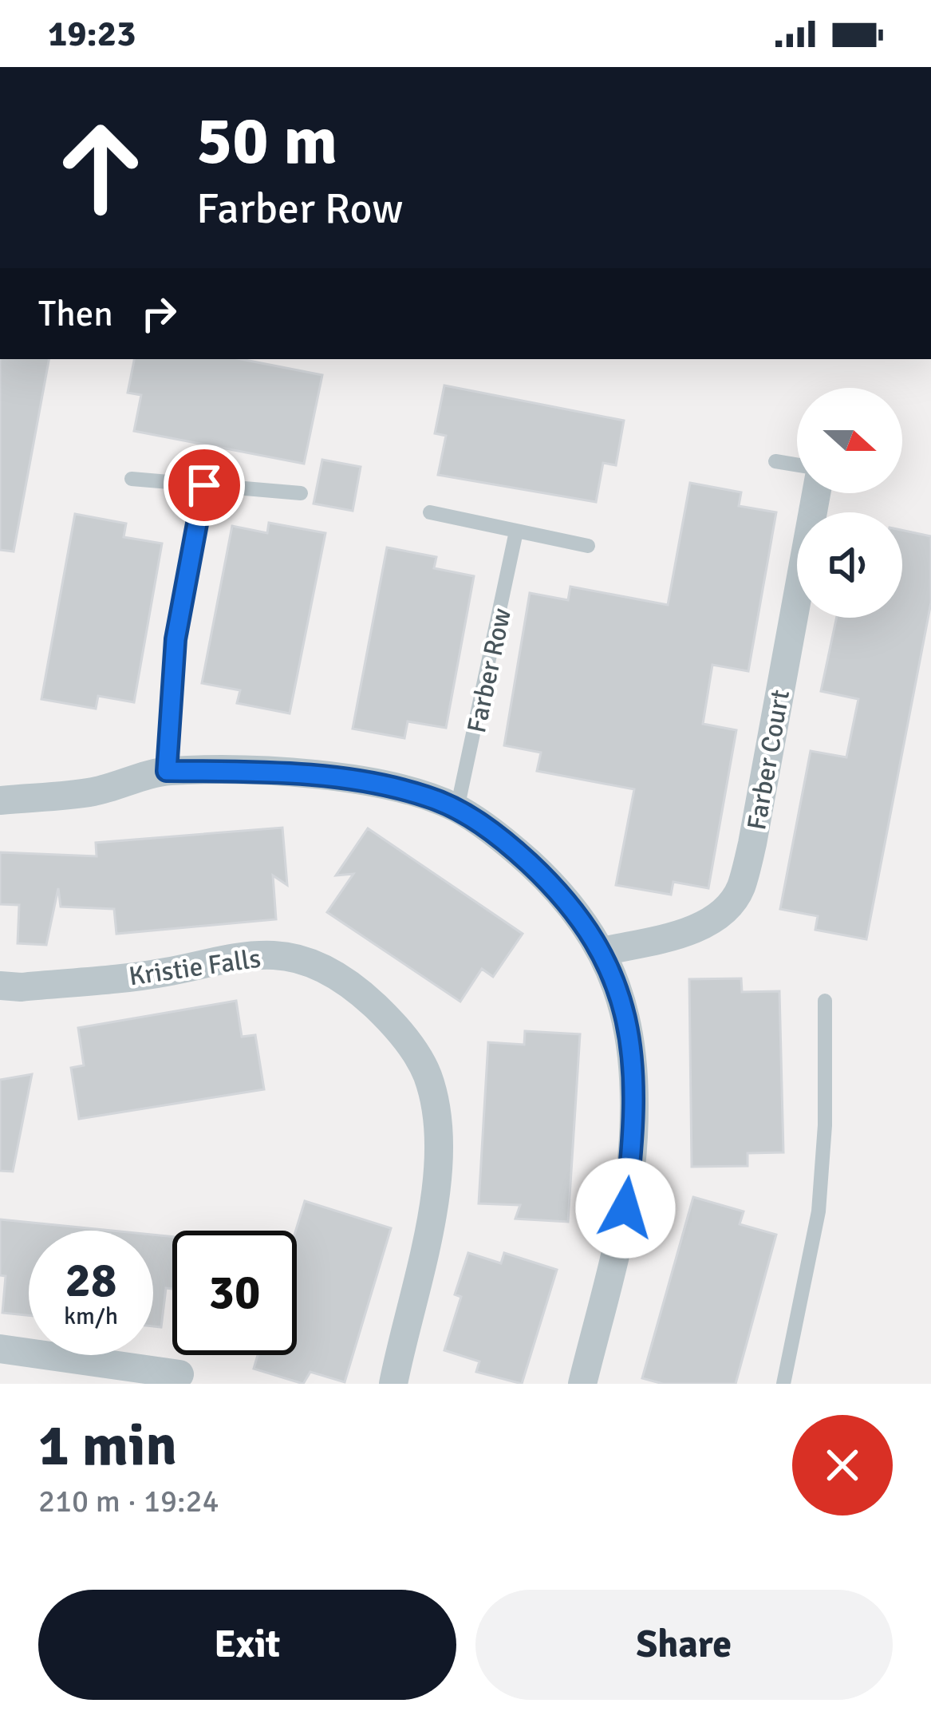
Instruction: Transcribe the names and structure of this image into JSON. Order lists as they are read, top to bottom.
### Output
{
  "streets": {
    "street": ["Farber Court", "Kristie Falls"],
    "lane": ["Farber Row"]
  },
  "north": "right",
  "page": {
    "status": "19:23",
    "turn": ["50 m", "Farber Row"],
    "then": "Then",
    "speed": "28 km/h",
    "limit": "30",
    "heading": ["1 min", "210 m · 19:24"],
    "buttons": ["Exit", "Share"]
  }
}
